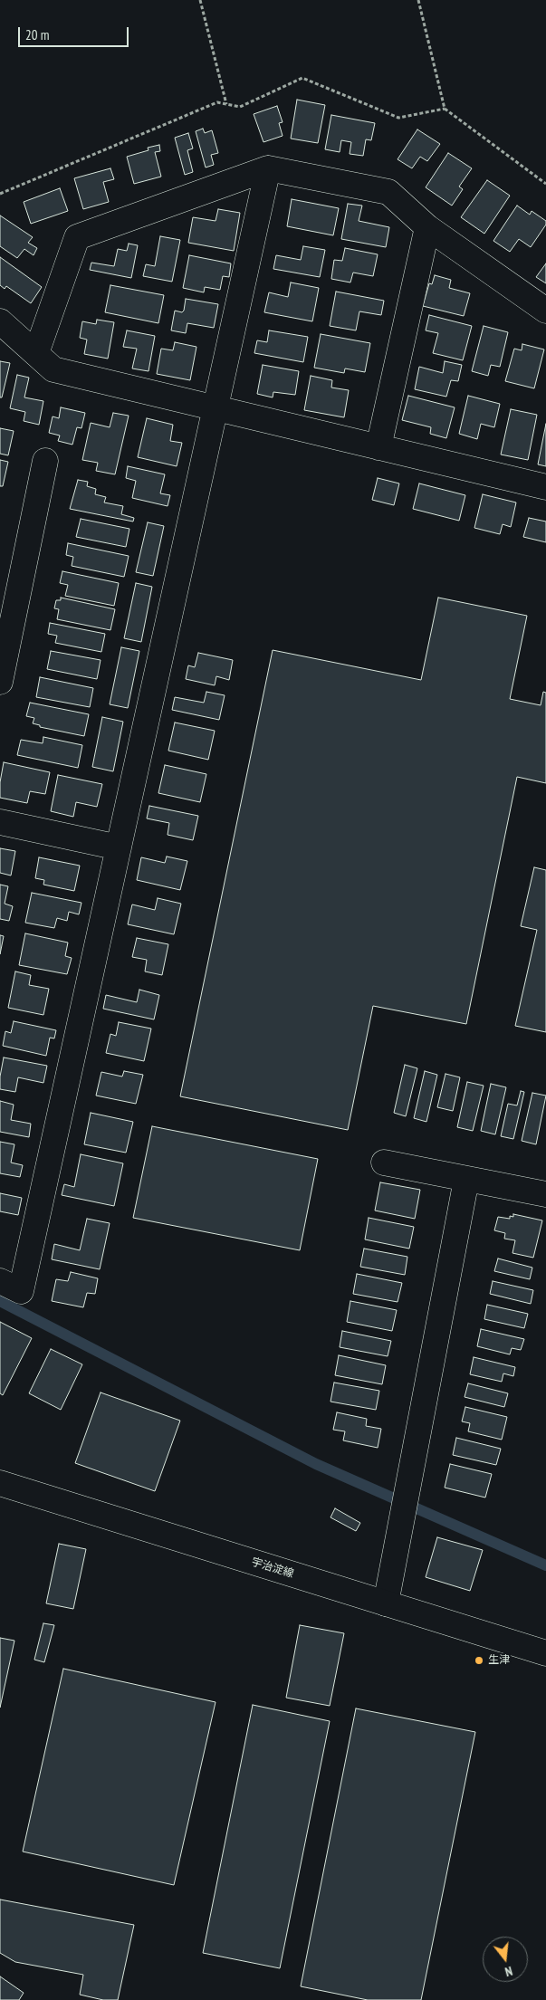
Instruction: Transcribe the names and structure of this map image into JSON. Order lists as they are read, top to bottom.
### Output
{
  "streets": {
    "street": ["宇治淀線"]
  },
  "places": ["生津"],
  "scale_bar": "20 m",
  "north": "bottom"
}
